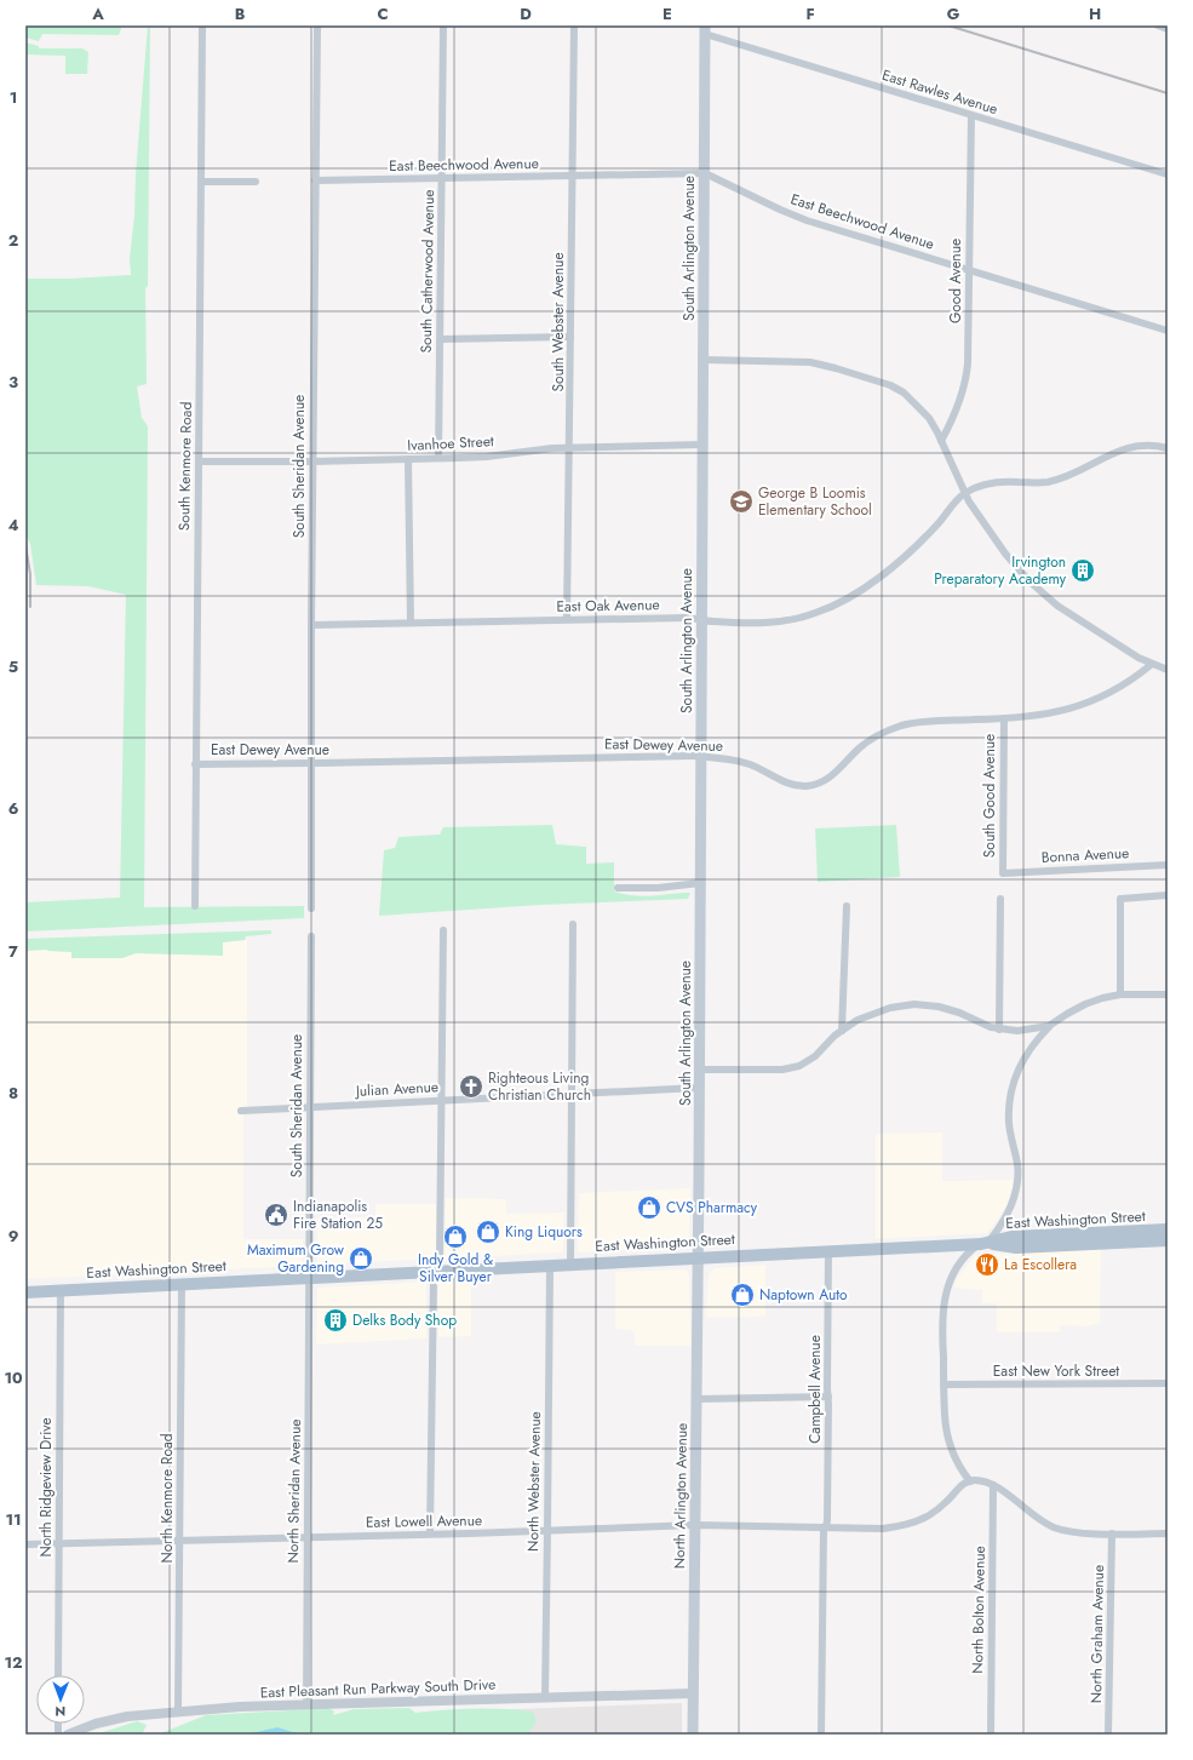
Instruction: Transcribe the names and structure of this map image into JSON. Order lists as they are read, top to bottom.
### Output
{
  "streets": {
    "main road": ["South Arlington Avenue", "East Washington Street", "North Arlington Avenue"],
    "street": [
      "East Rawles Avenue",
      "East Beechwood Avenue",
      "South Catherwood Avenue",
      "Good Avenue",
      "South Webster Avenue",
      "Ivanhoe Street",
      "South Kenmore Road",
      "South Sheridan Avenue",
      "East Oak Avenue",
      "East Dewey Avenue",
      "South Good Avenue",
      "Bonna Avenue",
      "Julian Avenue",
      "East New York Street",
      "Campbell Avenue",
      "North Webster Avenue",
      "North Ridgeview Drive",
      "North Sheridan Avenue",
      "North Kenmore Road",
      "East Lowell Avenue",
      "North Bolton Avenue",
      "North Graham Avenue",
      "East Pleasant Run Parkway South Drive"
    ]
  },
  "crossings": [
    ["East Rawles Avenue", "South Arlington Avenue"],
    ["East Rawles Avenue", "Good Avenue"],
    ["East Beechwood Avenue", "South Arlington Avenue"],
    ["East Beechwood Avenue", "South Catherwood Avenue"],
    ["East Beechwood Avenue", "Good Avenue"],
    ["East Beechwood Avenue", "South Webster Avenue"],
    ["East Beechwood Avenue", "South Sheridan Avenue"],
    ["South Arlington Avenue", "Ivanhoe Street"],
    ["South Arlington Avenue", "East Oak Avenue"],
    ["South Arlington Avenue", "East Dewey Avenue"],
    ["South Arlington Avenue", "Julian Avenue"],
    ["South Arlington Avenue", "East Washington Street"],
    ["South Arlington Avenue", "North Arlington Avenue"],
    ["South Catherwood Avenue", "Ivanhoe Street"],
    ["South Webster Avenue", "Ivanhoe Street"],
    ["South Webster Avenue", "East Oak Avenue"],
    ["Ivanhoe Street", "South Kenmore Road"],
    ["Ivanhoe Street", "South Sheridan Avenue"],
    ["South Kenmore Road", "East Dewey Avenue"],
    ["South Sheridan Avenue", "East Oak Avenue"],
    ["South Sheridan Avenue", "East Dewey Avenue"],
    ["South Sheridan Avenue", "Julian Avenue"],
    ["South Sheridan Avenue", "East Washington Street"],
    ["South Sheridan Avenue", "North Sheridan Avenue"],
    ["East Dewey Avenue", "South Good Avenue"],
    ["South Good Avenue", "Bonna Avenue"],
    ["East Washington Street", "Campbell Avenue"],
    ["East Washington Street", "North Webster Avenue"],
    ["East Washington Street", "North Ridgeview Drive"],
    ["East Washington Street", "North Sheridan Avenue"],
    ["East Washington Street", "North Arlington Avenue"],
    ["East Washington Street", "North Kenmore Road"],
    ["Campbell Avenue", "East Lowell Avenue"],
    ["North Webster Avenue", "East Lowell Avenue"],
    ["North Webster Avenue", "East Pleasant Run Parkway South Drive"],
    ["North Ridgeview Drive", "East Lowell Avenue"],
    ["North Sheridan Avenue", "East Lowell Avenue"],
    ["North Sheridan Avenue", "East Pleasant Run Parkway South Drive"],
    ["North Arlington Avenue", "East Lowell Avenue"],
    ["North Arlington Avenue", "East Pleasant Run Parkway South Drive"],
    ["North Kenmore Road", "East Lowell Avenue"],
    ["North Kenmore Road", "East Pleasant Run Parkway South Drive"]
  ],
  "places": {
    "school or university": ["George B Loomis Elementary School"],
    "building": ["Irvington Preparatory Academy", "Delks Body Shop"],
    "church": ["Righteous Living Christian Church"],
    "shop": [
      "CVS Pharmacy",
      "King Liquors",
      "Indy Gold & Silver Buyer",
      "Maximum Grow Gardening",
      "Naptown Auto"
    ],
    "public building": ["Indianapolis Fire Station 25"],
    "restaurant": ["La Escollera"]
  },
  "north": "bottom",
  "grid": {
    "columns": [
      "A",
      "B",
      "C",
      "D",
      "E",
      "F",
      "G",
      "H"
    ],
    "rows": [
      "1",
      "2",
      "3",
      "4",
      "5",
      "6",
      "7",
      "8",
      "9",
      "10",
      "11",
      "12"
    ]
  }
}
